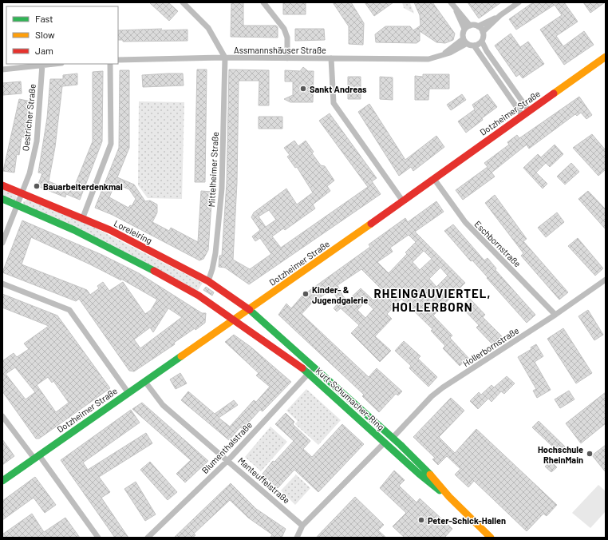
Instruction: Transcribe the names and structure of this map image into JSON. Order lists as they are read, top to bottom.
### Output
{
  "streets": {
    "main road": ["Dotzheimer Straße", "Loreleiring", "Kurt-Schumacher-Ring"],
    "street": [
      "Assmannshäuser Straße",
      "Oestricher Straße",
      "Mittelheimer Straße",
      "Eschbornstraße",
      "Hollerbornstraße",
      "Blumenthalstraße",
      "Manteuffelstraße"
    ]
  },
  "crossings": [
    ["Assmannshäuser Straße", "Mittelheimer Straße"],
    ["Dotzheimer Straße", "Loreleiring"],
    ["Dotzheimer Straße", "Eschbornstraße"],
    ["Dotzheimer Straße", "Kurt-Schumacher-Ring"],
    ["Dotzheimer Straße", "Manteuffelstraße"],
    ["Oestricher Straße", "Loreleiring"],
    ["Mittelheimer Straße", "Loreleiring"],
    ["Loreleiring", "Kurt-Schumacher-Ring"],
    ["Eschbornstraße", "Hollerbornstraße"],
    ["Hollerbornstraße", "Kurt-Schumacher-Ring"],
    ["Kurt-Schumacher-Ring", "Blumenthalstraße"],
    ["Blumenthalstraße", "Manteuffelstraße"]
  ],
  "districts": ["RHEINGAUVIERTEL, HOLLERBORN"],
  "places": [
    "Sankt Andreas",
    "Bauarbeiterdenkmal",
    "Kinder- & Jugendgalerie",
    "Hochschule RheinMain",
    "Peter-Schick-Hallen"
  ],
  "legend": ["Fast", "Slow", "Jam"]
}
